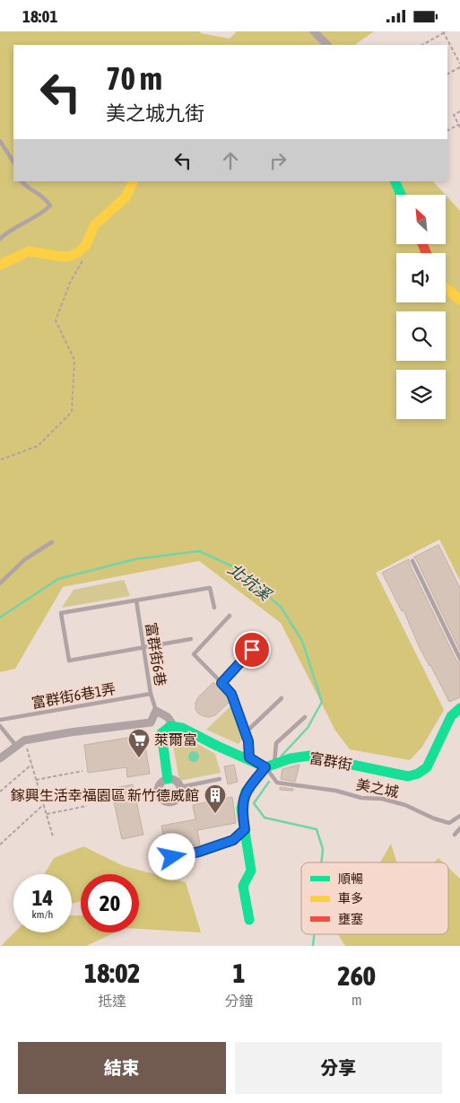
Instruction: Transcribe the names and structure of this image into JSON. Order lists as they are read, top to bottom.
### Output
{
  "streets": {
    "street": ["富群街"],
    "lane": ["富群街6巷", "富群街6巷1弄", "美之城"]
  },
  "crossings": [
    ["富群街6巷", "富群街6巷1弄"],
    ["富群街", "美之城"]
  ],
  "water": ["北坑溪"],
  "places": {
    "supermarket": ["萊爾富"],
    "building": ["鎵興生活幸福園區 新竹德威館"]
  },
  "legend": ["順暢", "車多", "壅塞"],
  "north": "top left",
  "page": {
    "status": "18:01",
    "turn": ["70 m", "美之城九街"],
    "speed": "14 km/h",
    "limit": "20",
    "eta": [
      "18:02",
      "抵達",
      "1",
      "分鐘",
      "260",
      "m"
    ],
    "buttons": ["結束", "分享"]
  }
}
